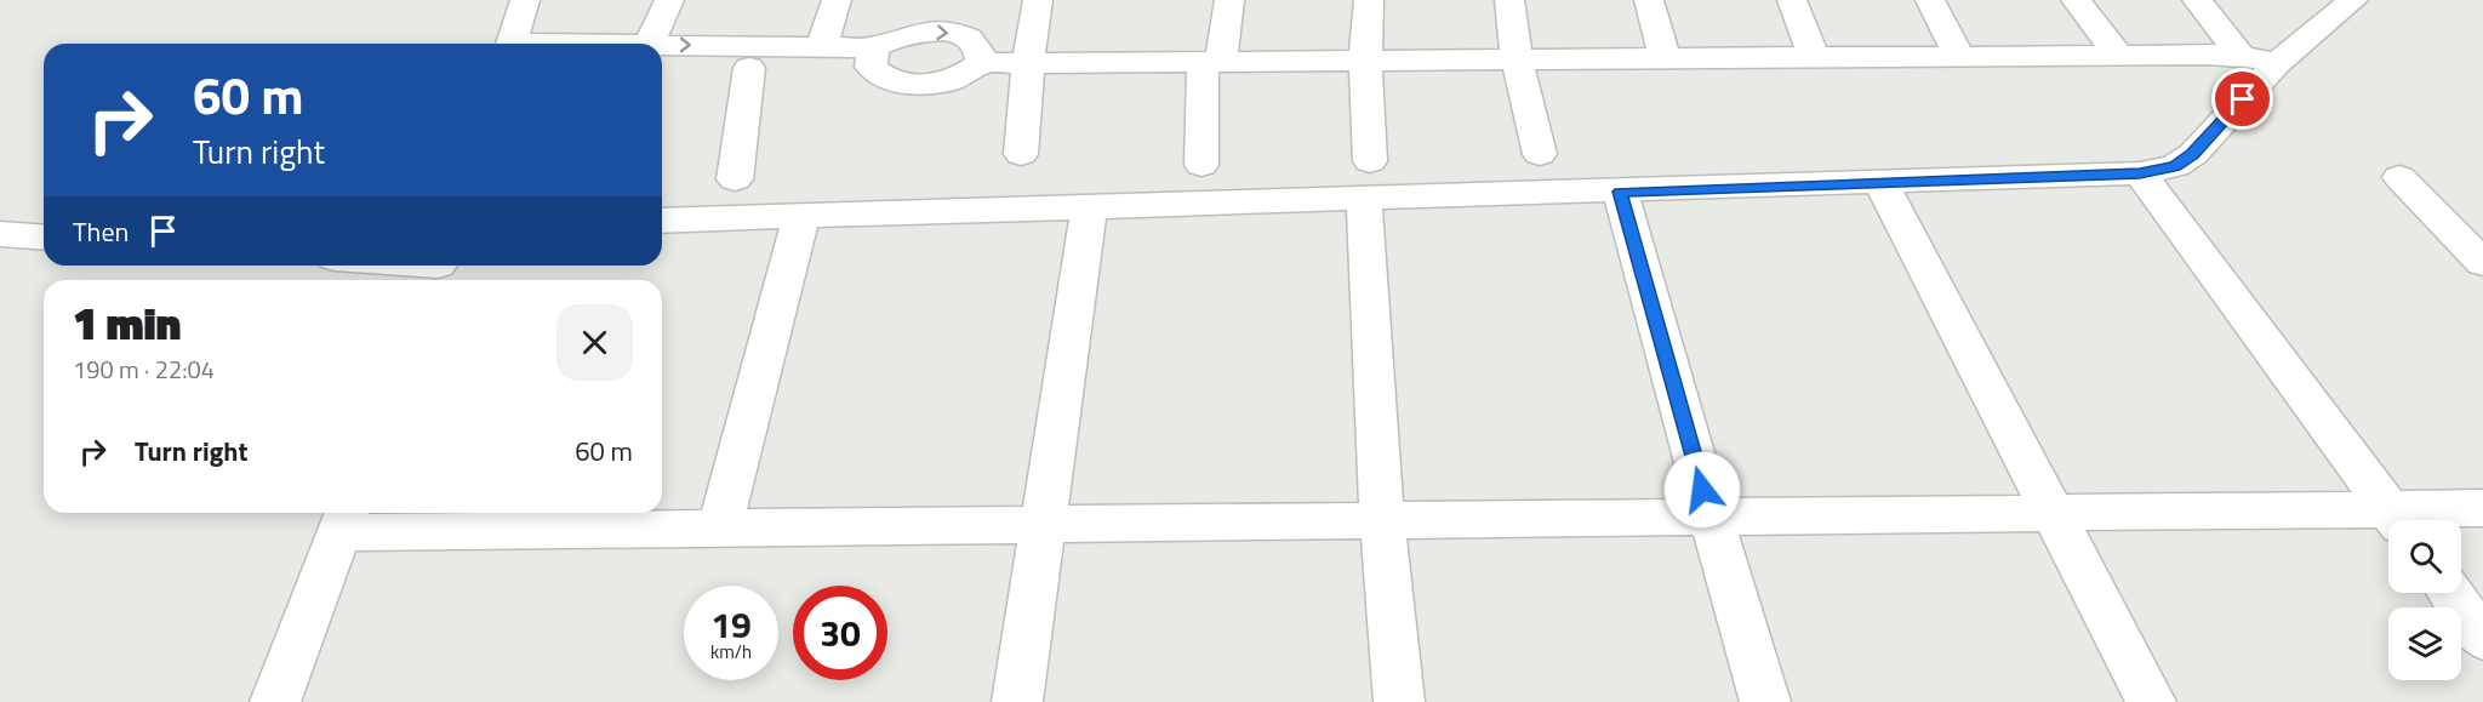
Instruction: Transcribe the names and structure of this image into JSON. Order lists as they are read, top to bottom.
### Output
{
  "page": {
    "turn": ["60 m", "Turn right"],
    "then": "Then",
    "heading": ["1 min", "190 m · 22:04"],
    "list": [
      {
        "name": "Turn right",
        "value": "60 m"
      }
    ],
    "speed": "19 km/h",
    "limit": "30"
  }
}
